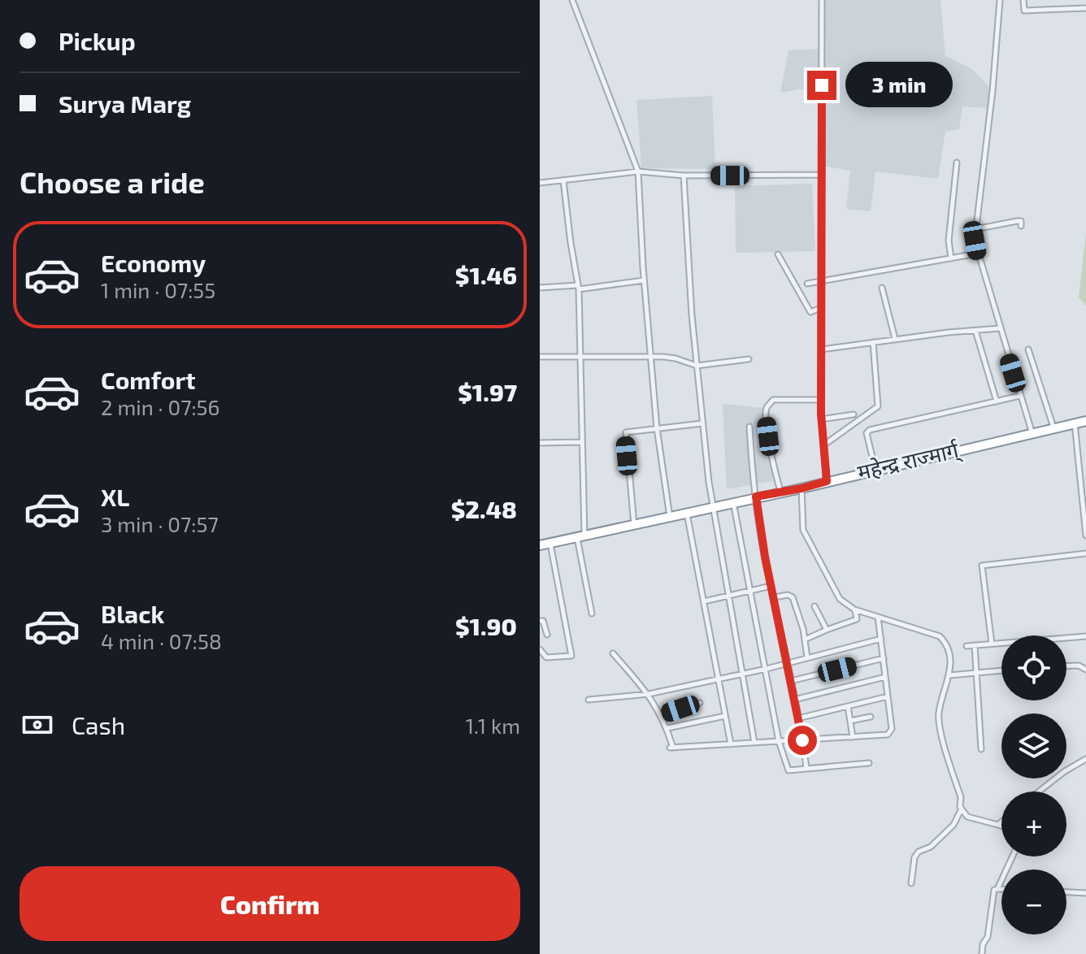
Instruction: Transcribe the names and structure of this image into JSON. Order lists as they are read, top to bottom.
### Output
{
  "streets": {
    "highway": ["महेन्द्र राज्मार्ग्"]
  },
  "page": {
    "banner": ["Pickup", "Surya Marg"],
    "bubble": "3 min",
    "heading": "Choose a ride",
    "list": [
      {
        "name": "Economy",
        "note": "1 min · 07:55",
        "value": "$1.46"
      },
      {
        "name": "Comfort",
        "note": "2 min · 07:56",
        "value": "$1.97"
      },
      {
        "name": "XL",
        "note": "3 min · 07:57",
        "value": "$2.48"
      },
      {
        "name": "Black",
        "note": "4 min · 07:58",
        "value": "$1.90"
      }
    ],
    "map_buttons": ["+", "−"],
    "pay": ["Cash", "1.1 km"],
    "buttons": "Confirm"
  }
}
